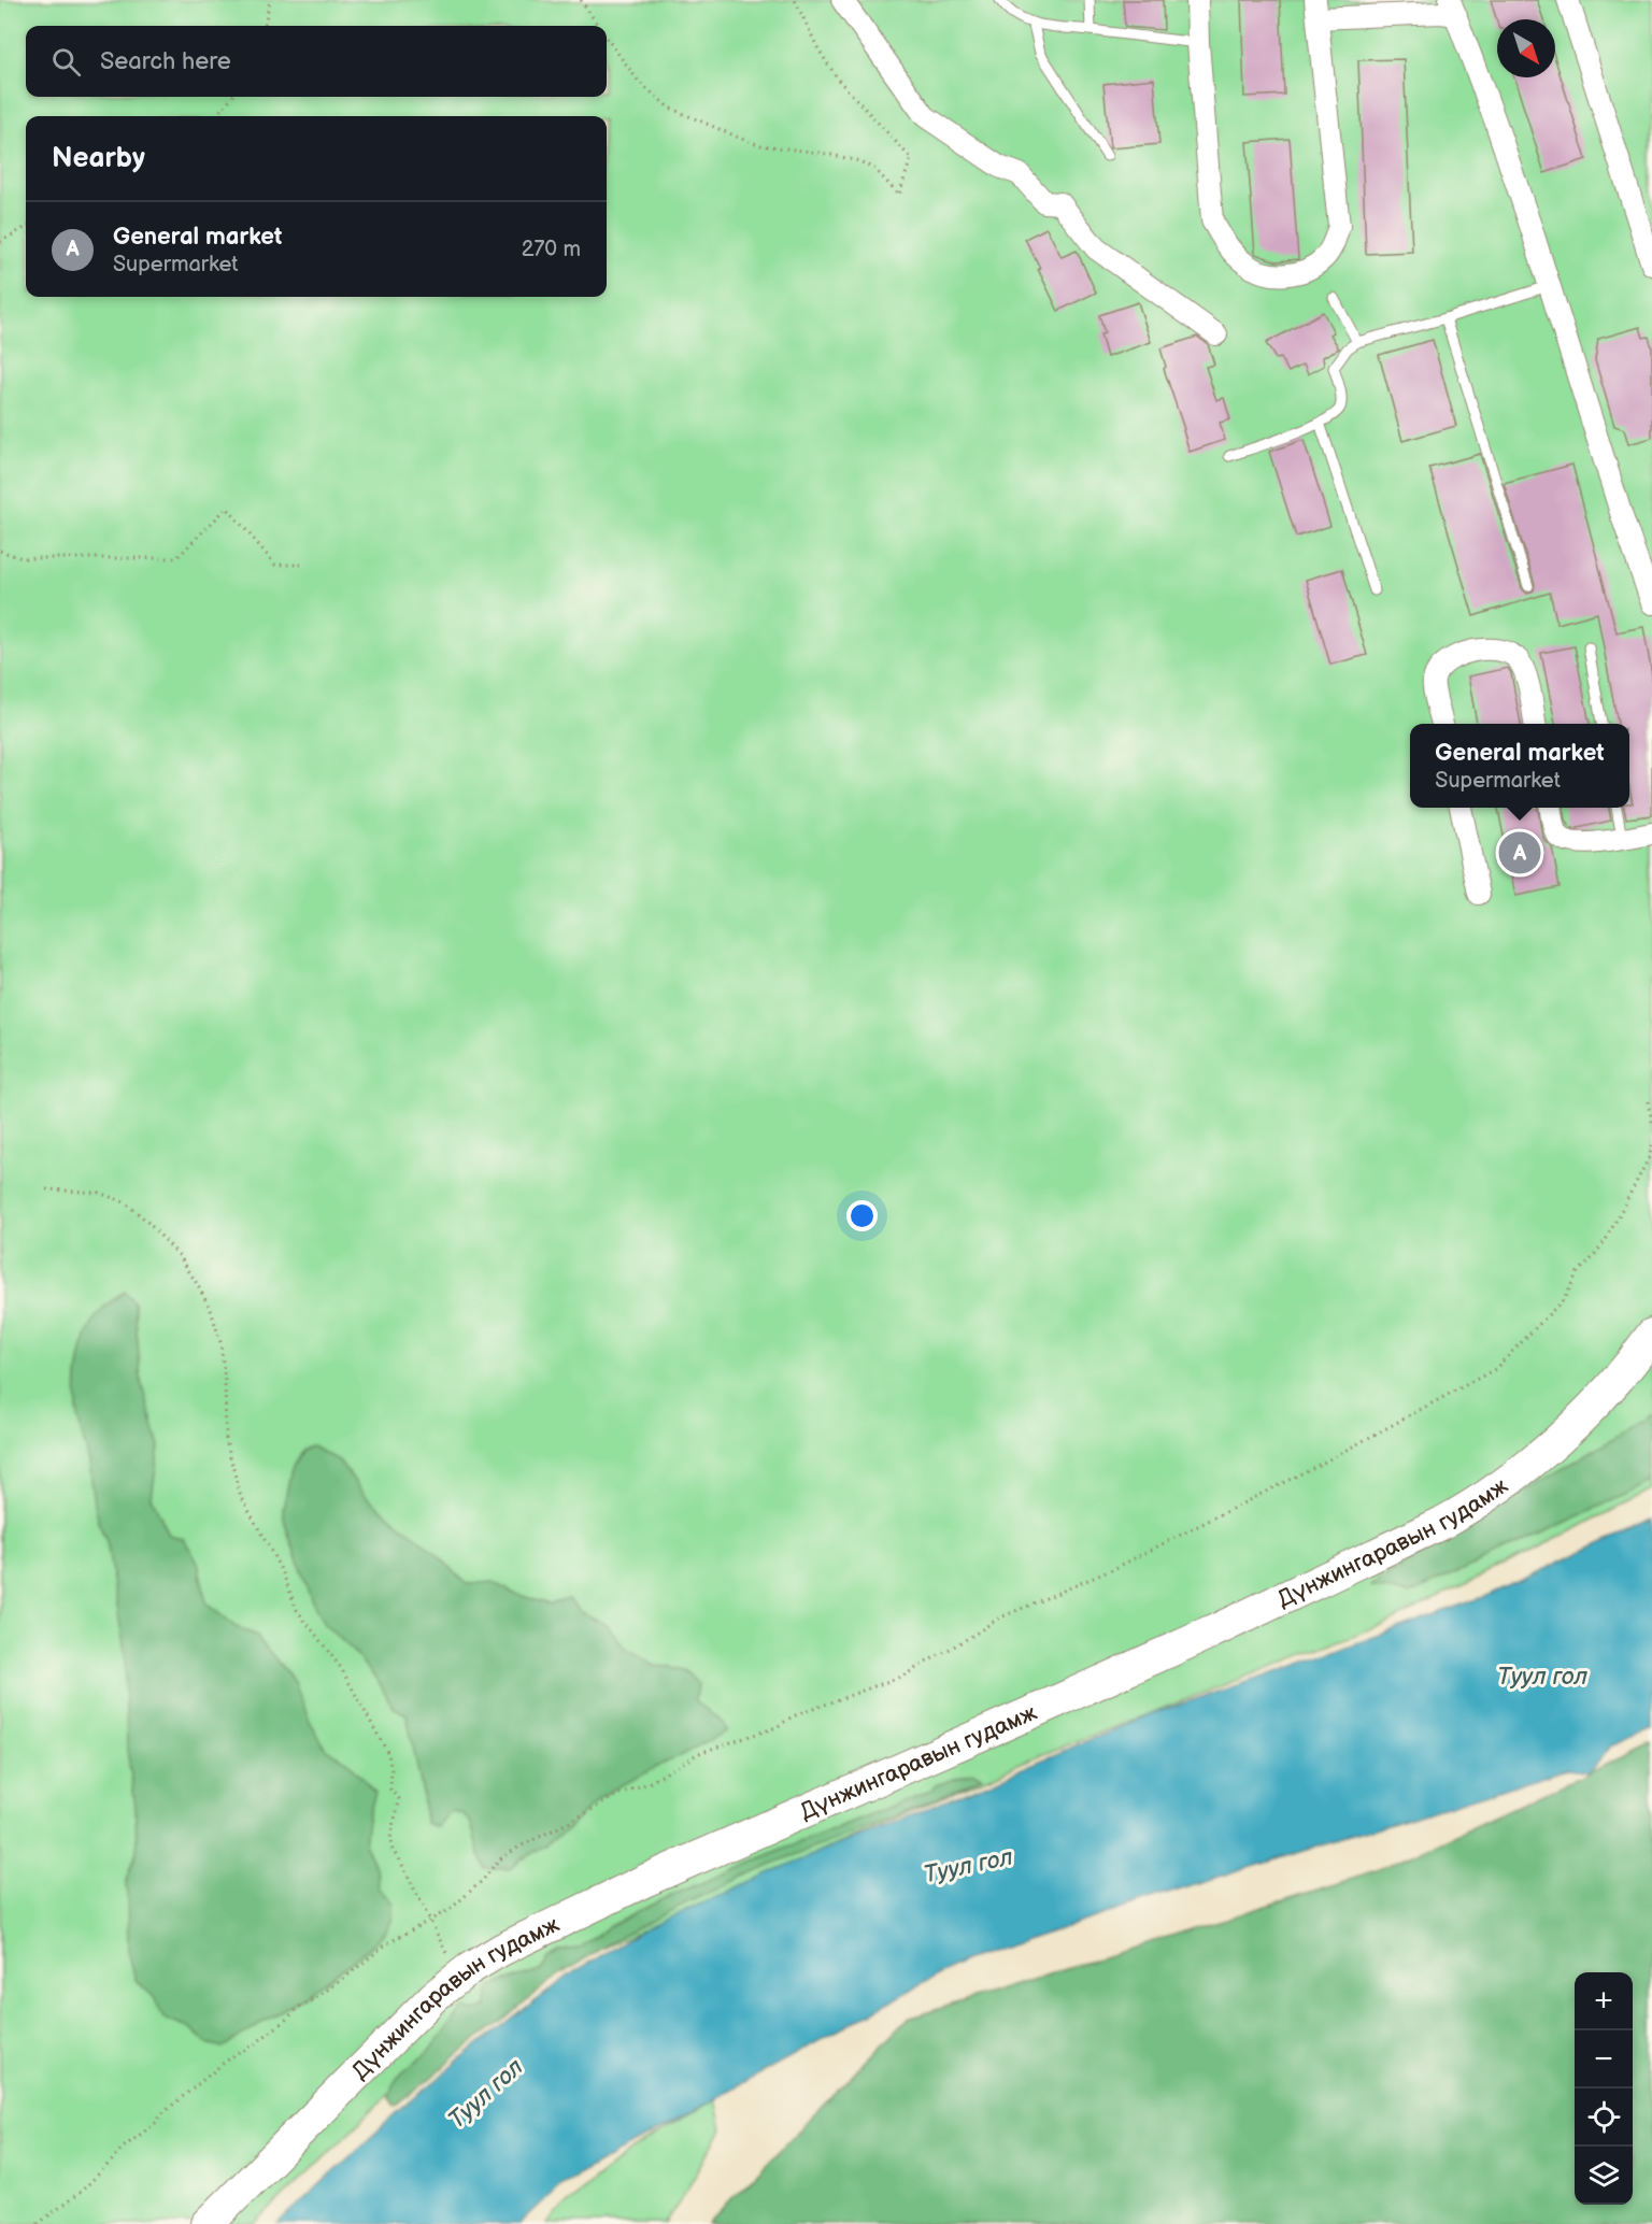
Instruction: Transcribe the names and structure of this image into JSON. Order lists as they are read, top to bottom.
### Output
{
  "streets": {
    "main road": ["Дүнжингаравын гудамж"]
  },
  "water": ["Туул гол"],
  "north": "bottom right",
  "page": {
    "search": "Search here",
    "heading": "Nearby",
    "list": [
      {
        "mark": "A",
        "name": "General market",
        "note": "Supermarket",
        "value": "270 m"
      }
    ],
    "popup": ["General market", "Supermarket"],
    "pins": "A",
    "map_buttons": ["+", "−"]
  }
}
